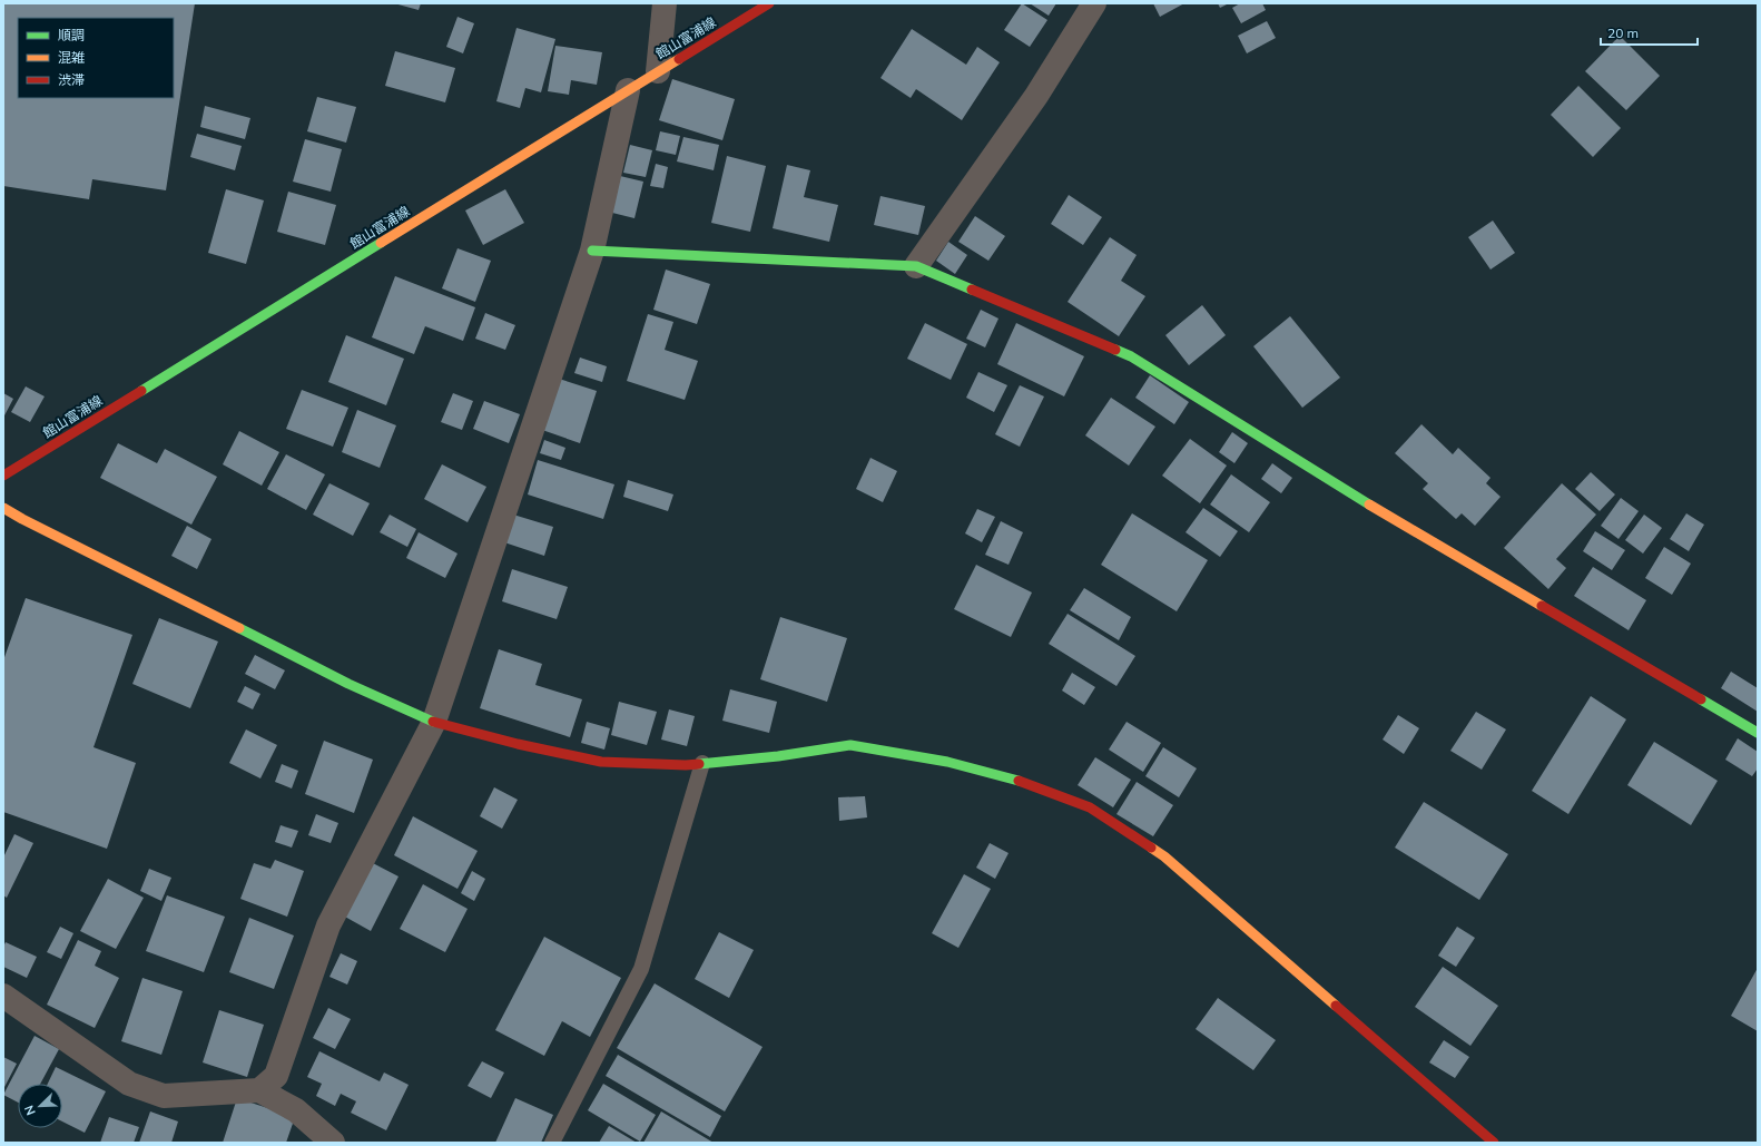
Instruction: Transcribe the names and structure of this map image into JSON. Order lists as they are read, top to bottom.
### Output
{
  "streets": {
    "street": ["館山富浦線"]
  },
  "legend": ["順調", "混雑", "渋滞"],
  "scale_bar": "20 m",
  "north": "bottom left"
}
